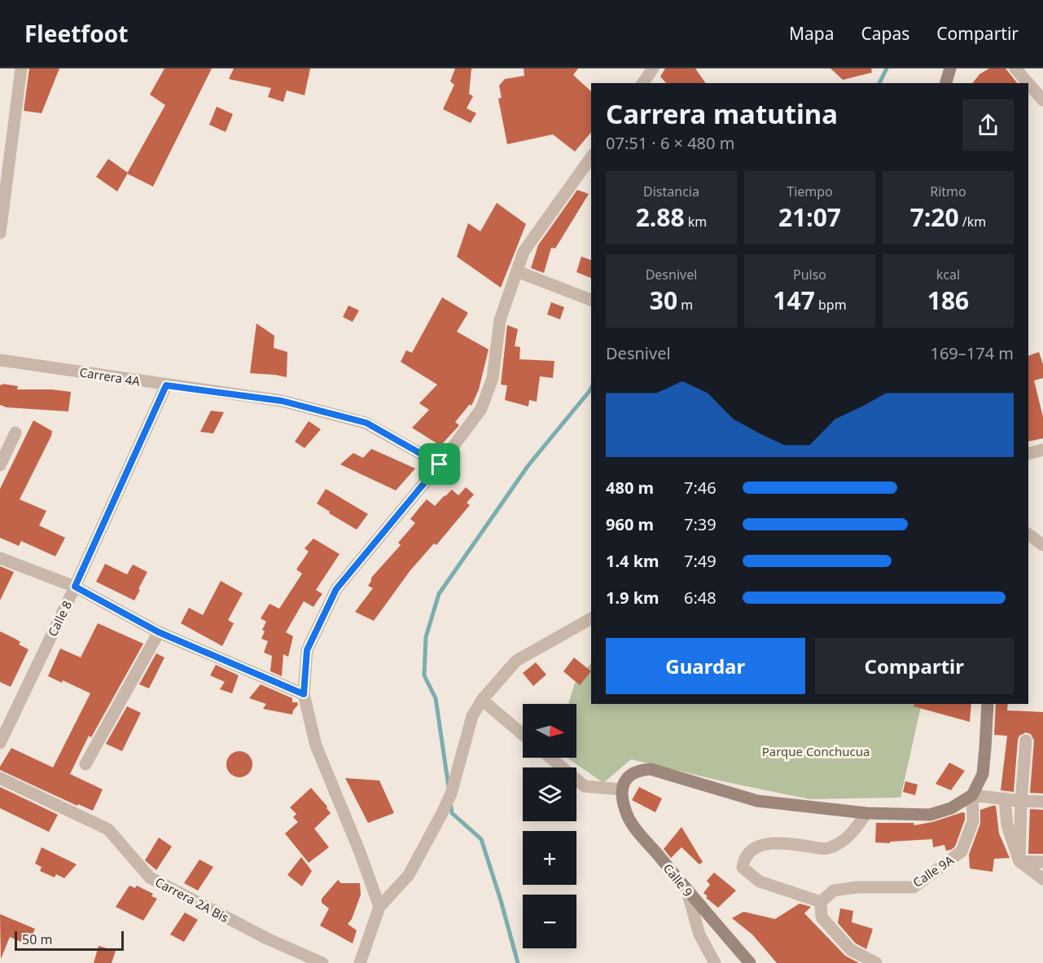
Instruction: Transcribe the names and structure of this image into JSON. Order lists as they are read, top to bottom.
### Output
{
  "streets": {
    "street": [
      "Carrera 4A",
      "Calle 8",
      "Calle 9A",
      "Calle 9",
      "Carrera 2A Bis"
    ]
  },
  "crossings": [
    ["Carrera 4A", "Calle 8"]
  ],
  "parks": ["Parque Conchucua"],
  "scale_bar": "50 m",
  "north": "right",
  "page": {
    "header": "Fleetfoot",
    "nav": ["Mapa", "Capas", "Compartir"],
    "heading": ["Carrera matutina", "07:51 · 6 × 480 m"],
    "stats": [
      ["Distancia", "2.88 km"],
      ["Tiempo", "21:07"],
      ["Ritmo", "7:20 /km"],
      ["Desnivel", "30 m"],
      ["Pulso", "147 bpm"],
      ["kcal", "186"]
    ],
    "chart": ["Desnivel", "169–174 m"],
    "list": [
      {
        "name": "480 m",
        "note": "7:46"
      },
      {
        "name": "960 m",
        "note": "7:39"
      },
      {
        "name": "1.4 km",
        "note": "7:49"
      },
      {
        "name": "1.9 km",
        "note": "6:48"
      }
    ],
    "buttons": ["Guardar", "Compartir"],
    "map_buttons": ["+", "−"],
    "scale": "50 m"
  }
}
